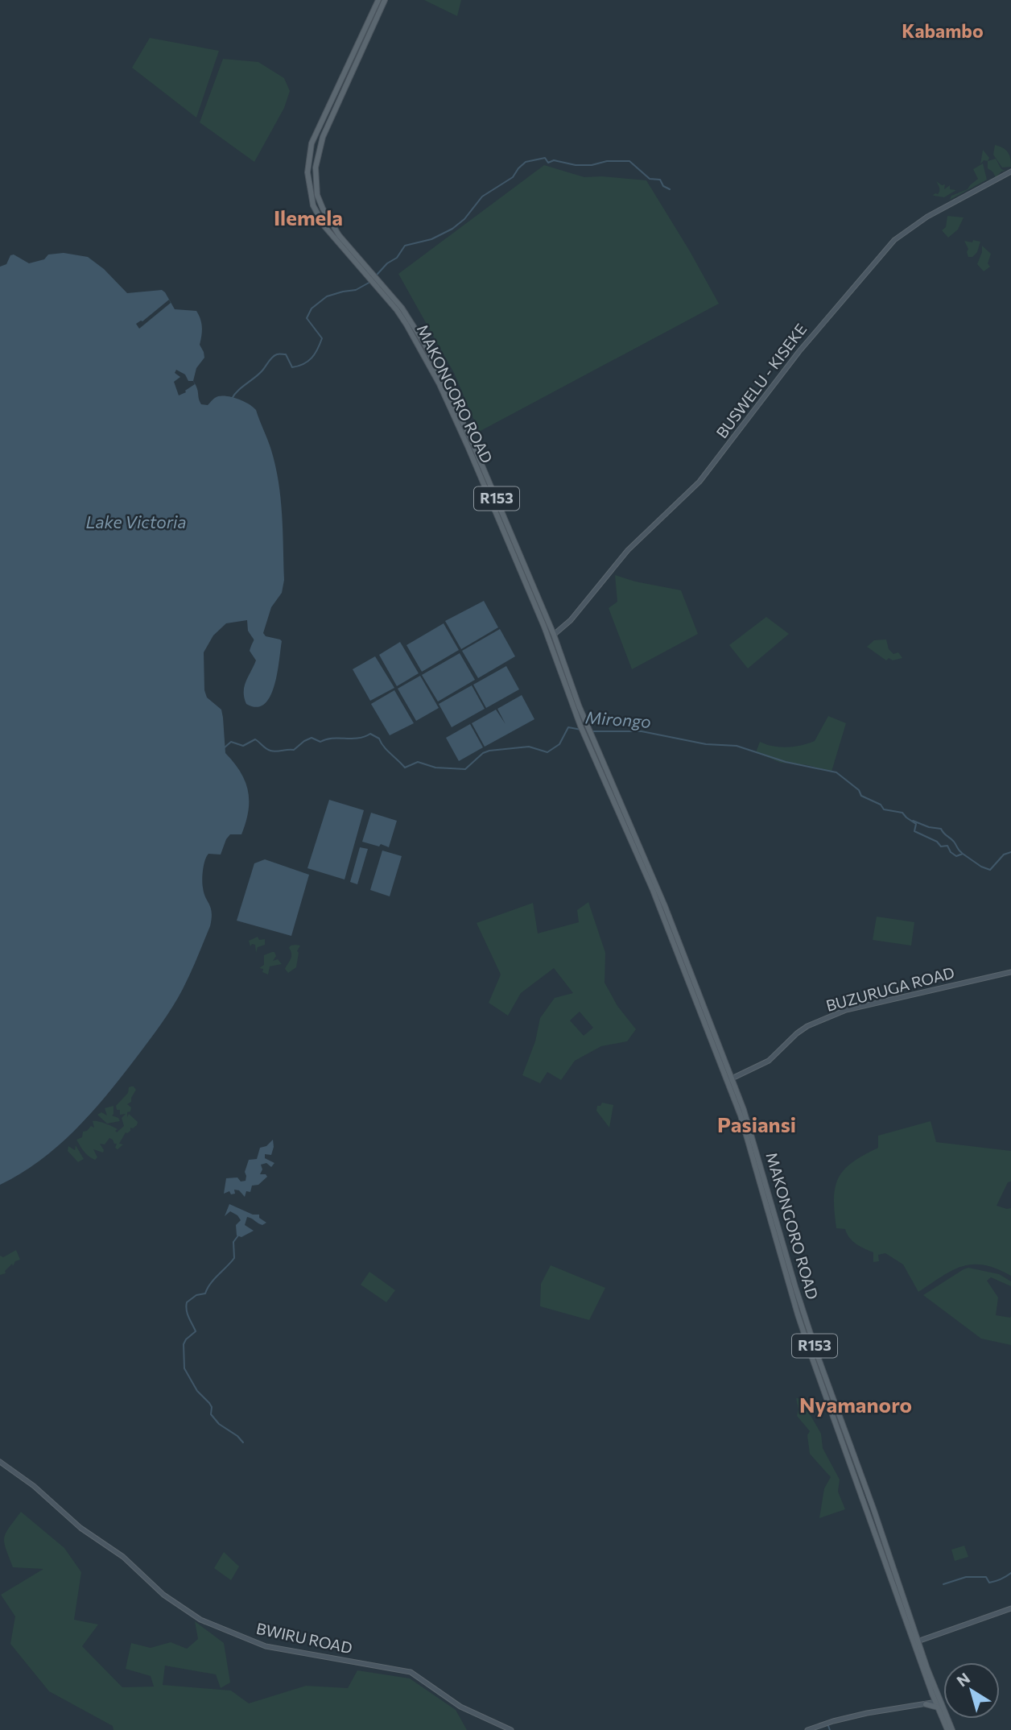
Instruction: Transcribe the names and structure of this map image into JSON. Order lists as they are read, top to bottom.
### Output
{
  "streets": {
    "main road": [
      "BUSWELU - KISEKE",
      "MAKONGORO ROAD",
      "R153",
      "BUZURUGA ROAD",
      "BWIRU ROAD"
    ]
  },
  "crossings": [
    ["BUSWELU - KISEKE", "MAKONGORO ROAD"],
    ["MAKONGORO ROAD", "BUZURUGA ROAD"]
  ],
  "districts": [
    "Kabambo",
    "Ilemela",
    "Pasiansi",
    "Nyamanoro"
  ],
  "water": ["Lake Victoria", "Mirongo"],
  "north": "top left"
}
